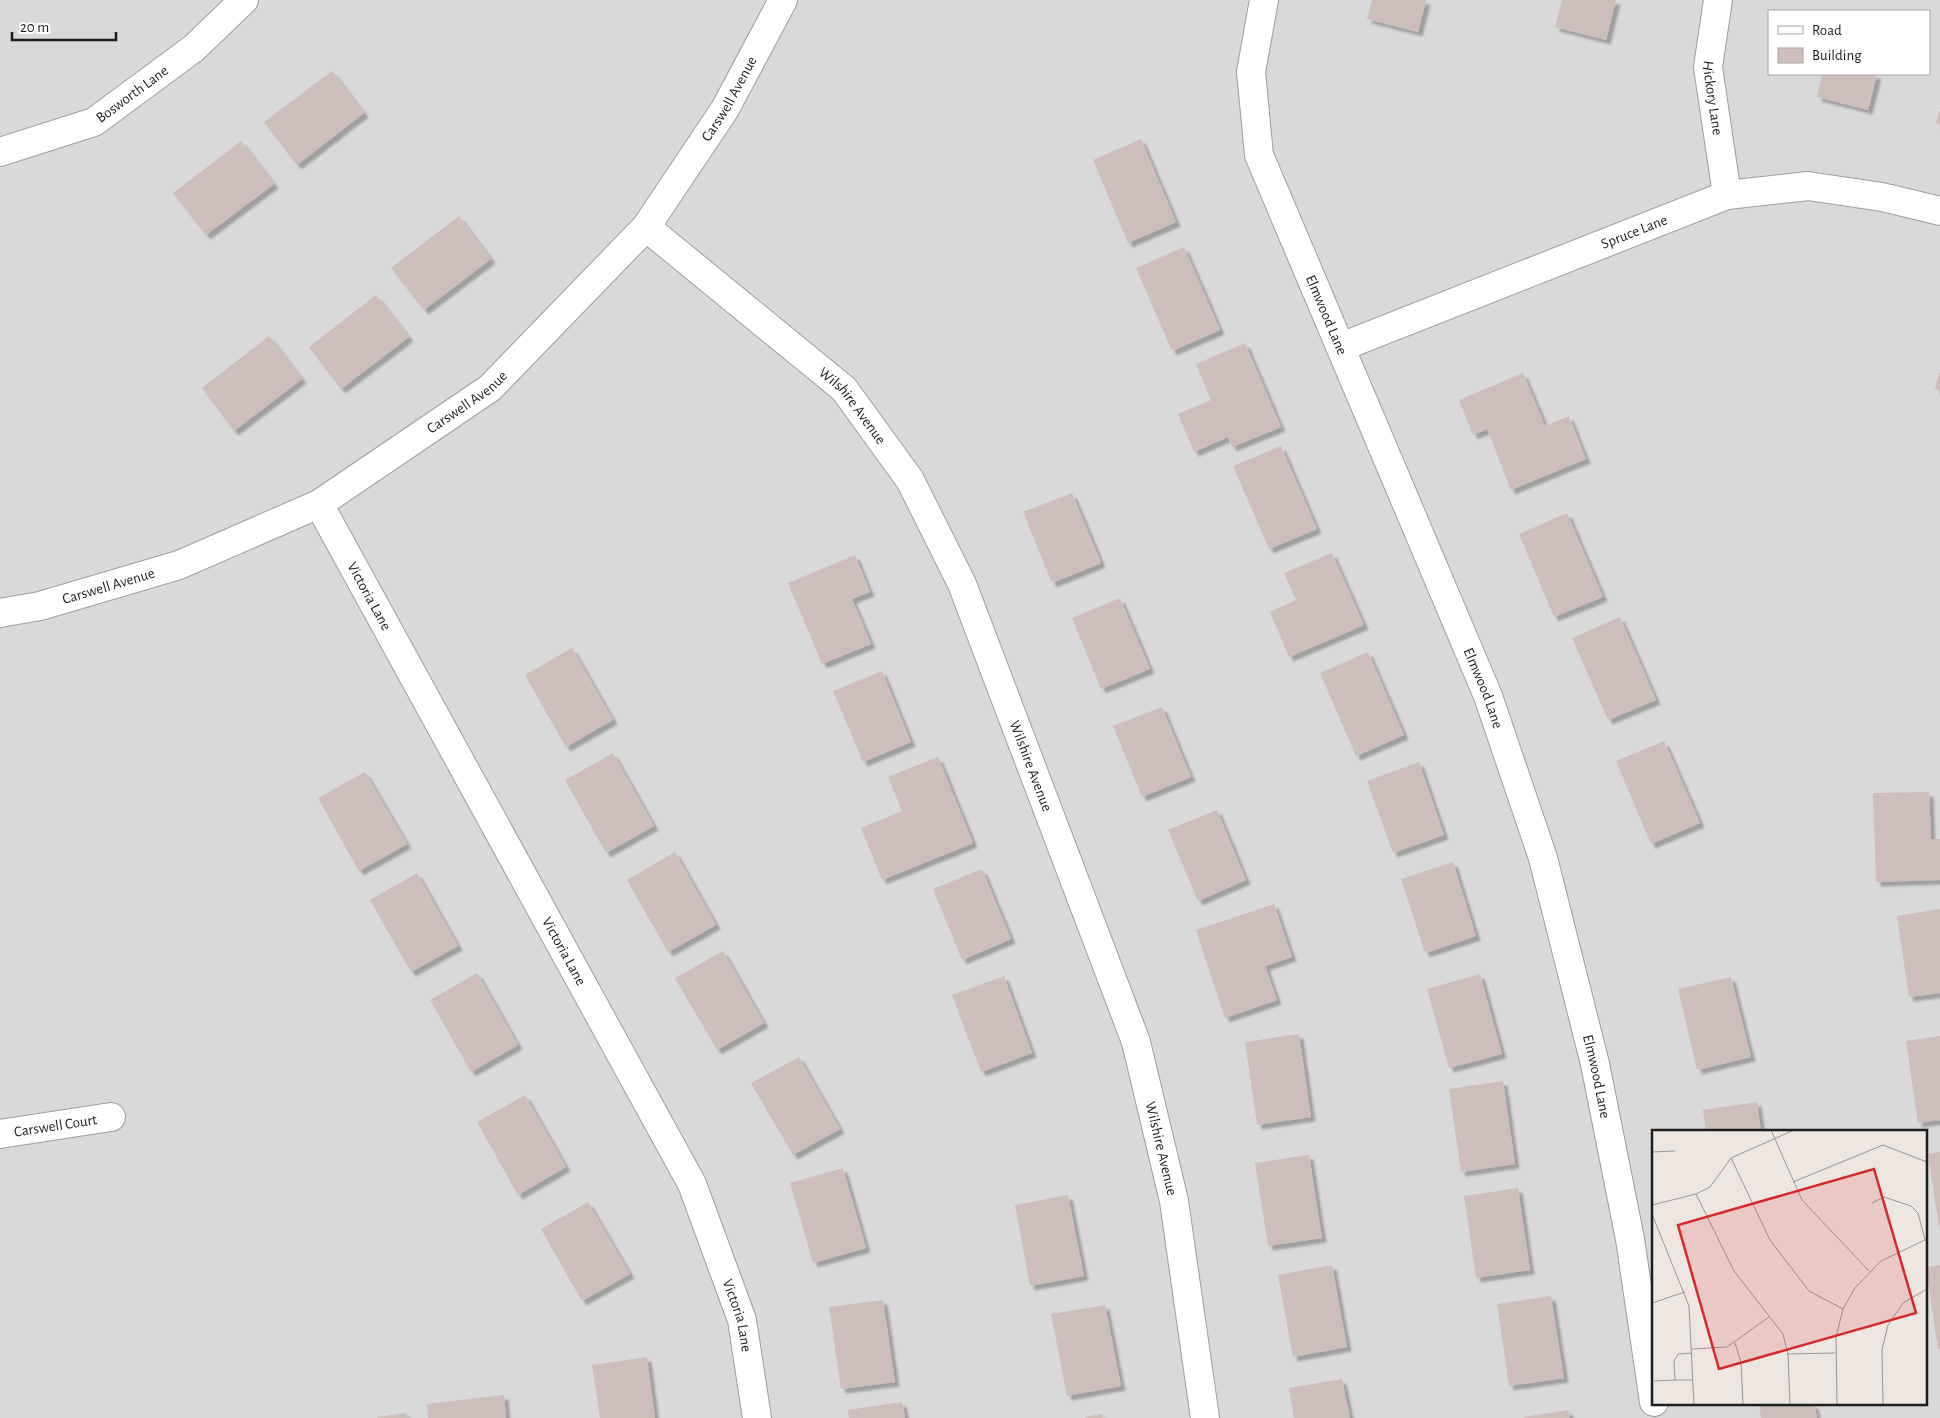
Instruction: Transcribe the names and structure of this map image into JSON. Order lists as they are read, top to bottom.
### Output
{
  "streets": {
    "street": [
      "Bosworth Lane",
      "Carswell Avenue",
      "Hickory Lane",
      "Spruce Lane",
      "Elmwood Lane",
      "Wilshire Avenue",
      "Victoria Lane",
      "Carswell Court"
    ]
  },
  "crossings": [
    ["Carswell Avenue", "Wilshire Avenue"],
    ["Carswell Avenue", "Victoria Lane"],
    ["Hickory Lane", "Spruce Lane"],
    ["Spruce Lane", "Elmwood Lane"]
  ],
  "legend": ["Road", "Building"],
  "scale_bar": "20 m"
}
